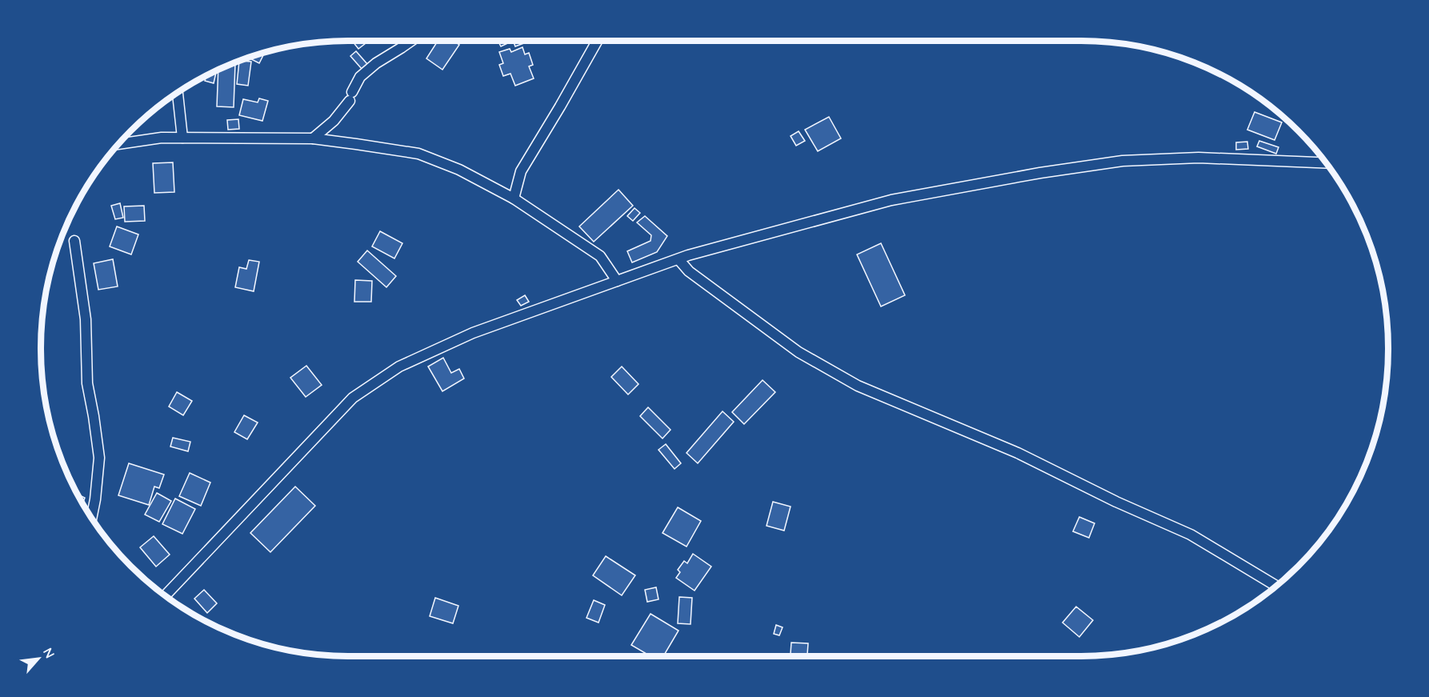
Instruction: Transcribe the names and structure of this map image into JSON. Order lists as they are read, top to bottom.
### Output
{
  "north": "top right"
}
